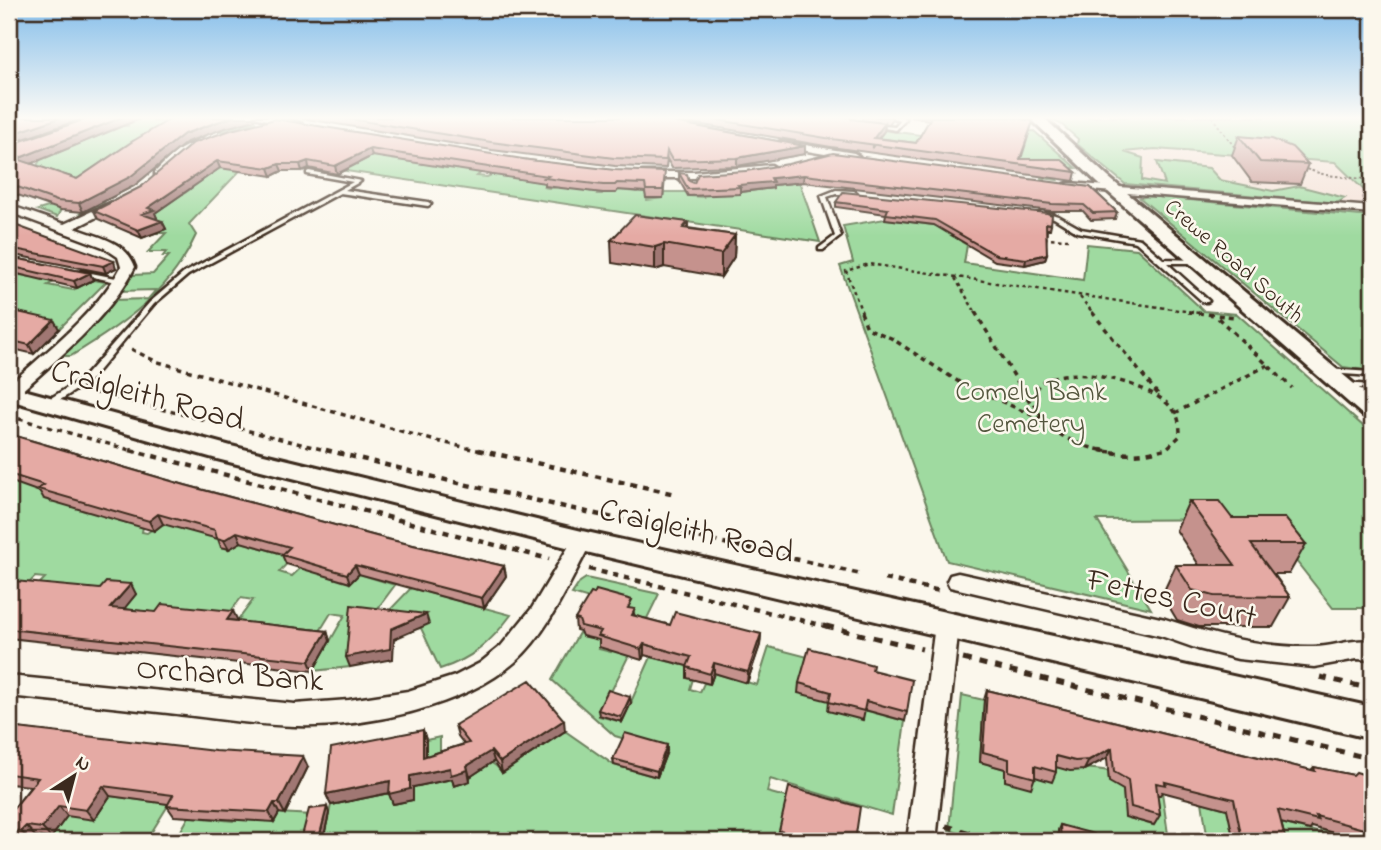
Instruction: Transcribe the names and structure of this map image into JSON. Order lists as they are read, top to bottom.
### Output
{
  "streets": {
    "main road": ["Crewe Road South", "Craigleith Road"],
    "street": ["Fettes Court", "Orchard Bank"]
  },
  "crossings": [
    ["Craigleith Road", "Orchard Bank"]
  ],
  "parks": ["Comely Bank Cemetery"],
  "north": "top right"
}
